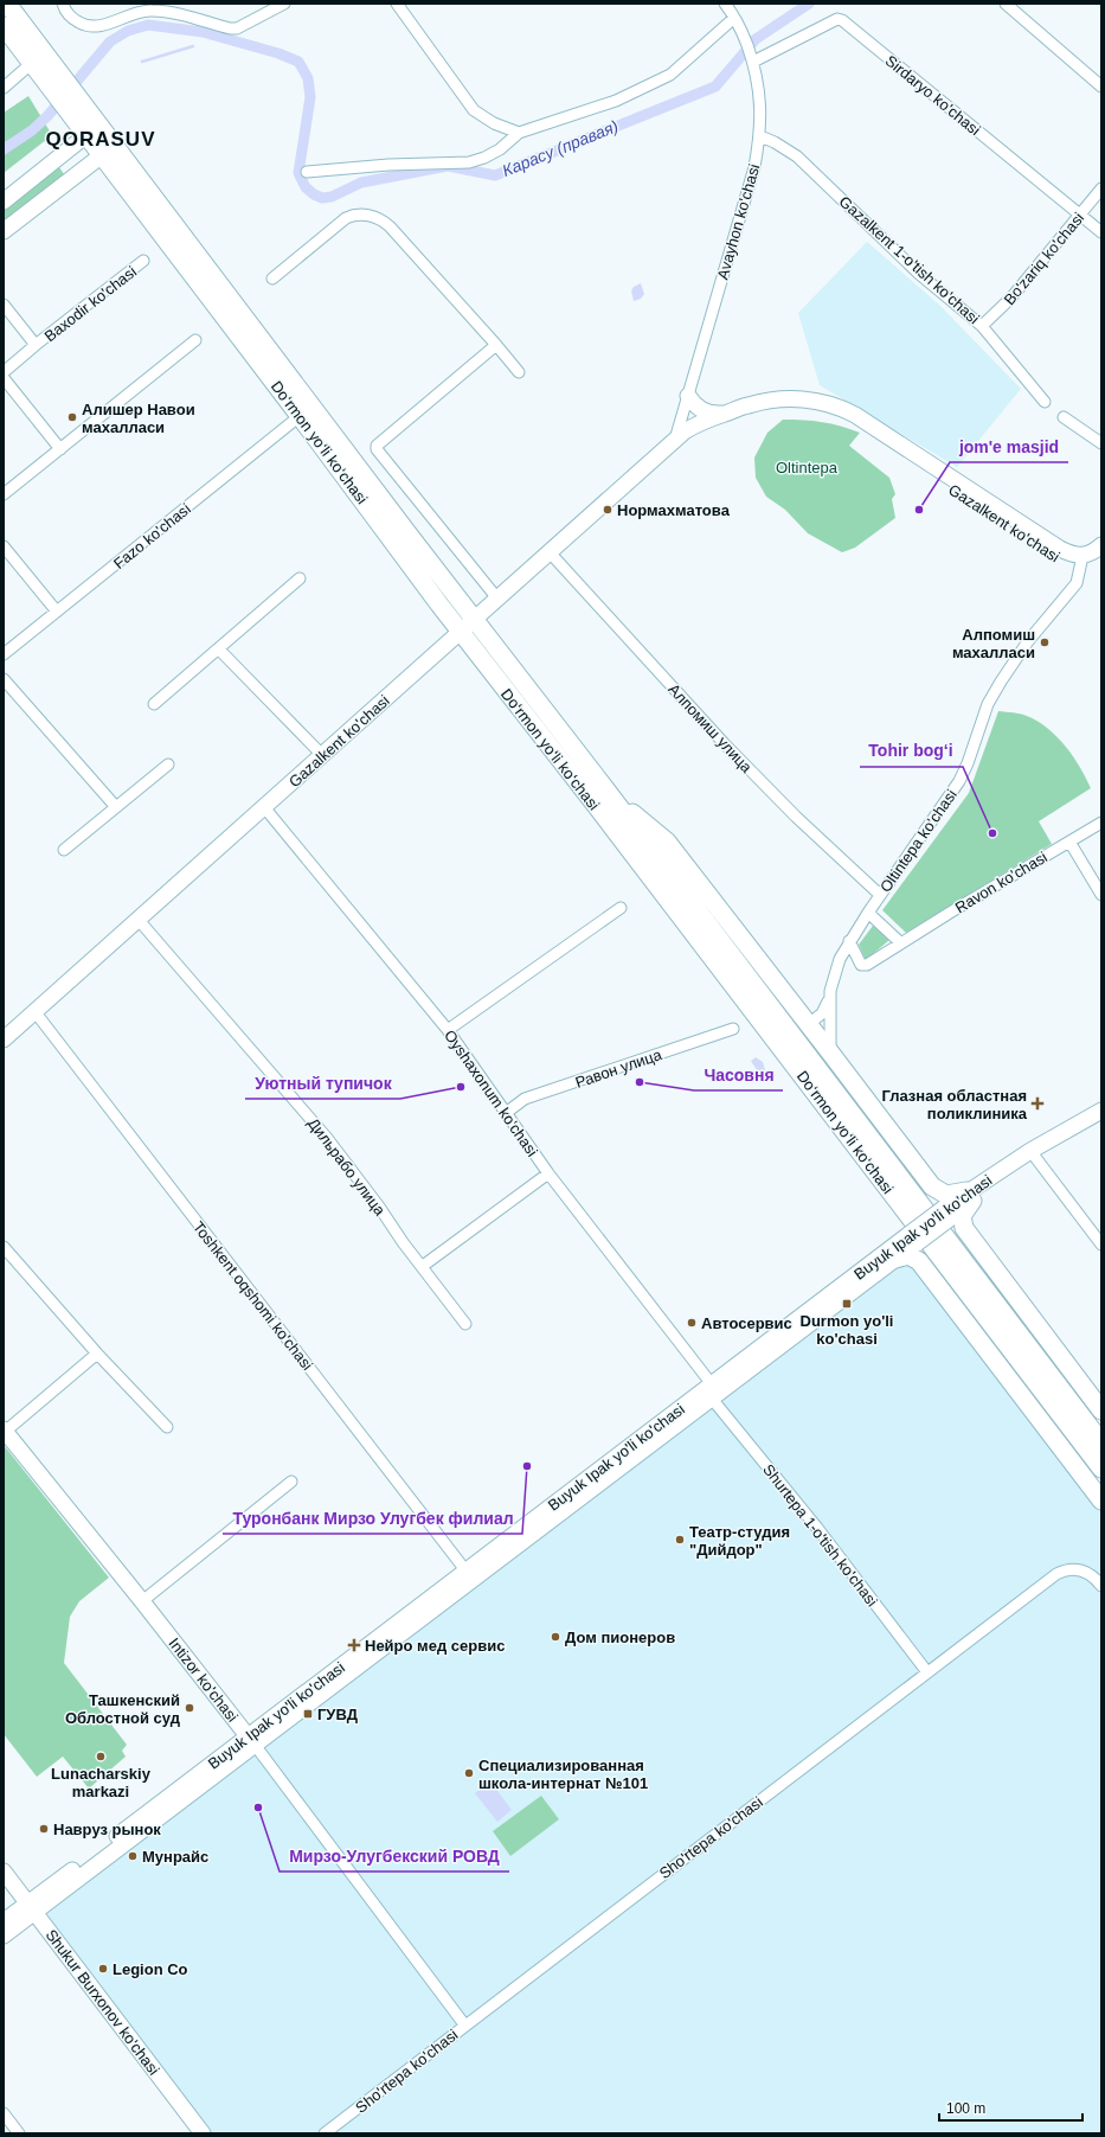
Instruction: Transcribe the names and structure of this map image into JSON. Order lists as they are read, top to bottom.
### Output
{
  "streets": {
    "main road": [
      "Do‘rmon yo‘li ko‘chasi",
      "Gazalkent ko'chasi",
      "Buyuk Ipak yo'li ko'chasi",
      "Intizor ko'chasi",
      "Shukur Burxonov ko'chasi"
    ],
    "street": [
      "Sirdaryo ko'chasi",
      "Avayhon ko'chasi",
      "Bo'zariq ko'chasi",
      "Gazalkent 1-o'tish ko'chasi",
      "Baxodir ko'chasi",
      "Fazo ko'chasi",
      "Алпомиш улица",
      "Oltintepa ko'chasi",
      "Ravon ko'chasi",
      "Равон улица",
      "Oyshaxonum ko'chasi",
      "Дильрабо улица",
      "Toshkent oqshomi ko'chasi",
      "Shurtepa 1-o'tish ko'chasi",
      "Sho'rtepa ko'chasi"
    ]
  },
  "crossings": [
    ["Sirdaryo ko'chasi", "Avayhon ko'chasi"],
    ["Sirdaryo ko'chasi", "Bo'zariq ko'chasi"],
    ["Avayhon ko'chasi", "Gazalkent 1-o'tish ko'chasi"],
    ["Avayhon ko'chasi", "Gazalkent ko'chasi"],
    ["Bo'zariq ko'chasi", "Gazalkent 1-o'tish ko'chasi"],
    ["Do‘rmon yo‘li ko‘chasi", "Gazalkent ko'chasi"],
    ["Do‘rmon yo‘li ko‘chasi", "Fazo ko'chasi"],
    ["Gazalkent ko'chasi", "Алпомиш улица"],
    ["Gazalkent ko'chasi", "Oltintepa ko'chasi"],
    ["Gazalkent ko'chasi", "Oyshaxonum ko'chasi"],
    ["Gazalkent ko'chasi", "Дильрабо улица"],
    ["Gazalkent ko'chasi", "Toshkent oqshomi ko'chasi"],
    ["Алпомиш улица", "Oltintepa ko'chasi"],
    ["Oltintepa ko'chasi", "Ravon ko'chasi"],
    ["Равон улица", "Oyshaxonum ko'chasi"],
    ["Oyshaxonum ko'chasi", "Buyuk Ipak yo'li ko'chasi"],
    ["Oyshaxonum ko'chasi", "Shurtepa 1-o'tish ko'chasi"],
    ["Buyuk Ipak yo'li ko'chasi", "Toshkent oqshomi ko'chasi"],
    ["Buyuk Ipak yo'li ko'chasi", "Shurtepa 1-o'tish ko'chasi"],
    ["Buyuk Ipak yo'li ko'chasi", "Intizor ko'chasi"],
    ["Buyuk Ipak yo'li ko'chasi", "Shukur Burxonov ko'chasi"],
    ["Shurtepa 1-o'tish ko'chasi", "Sho'rtepa ko'chasi"],
    ["Intizor ko'chasi", "Sho'rtepa ko'chasi"]
  ],
  "districts": ["QORASUV"],
  "water": ["Карасу (правая)"],
  "parks": ["Oltintepa"],
  "places": {
    "other": [
      "Алишер Навои махалласи",
      "Нормахматова",
      "jom'e masjid",
      "Алпомиш махалласи",
      "Tohir bog‘i",
      "Часовня",
      "Уютный тупичок",
      "Автосервис",
      "Туронбанк Мирзо Улугбек филиал",
      "Театр-студия \"Дийдор\"",
      "Дом пионеров",
      "Ташкенский Облостной суд",
      "Lunacharskiy markazi",
      "Специализированная школа-интернат №101",
      "Мирзо-Улугбекский РОВД",
      "Навруз рынок",
      "Мунрайс",
      "Legion Co"
    ],
    "health": ["Глазная областная поликлиника", "Нейро мед сервис"],
    "transit": ["Durmon yo'li ko'chasi", "ГУВД"]
  },
  "scale_bar": "100 m"
}
